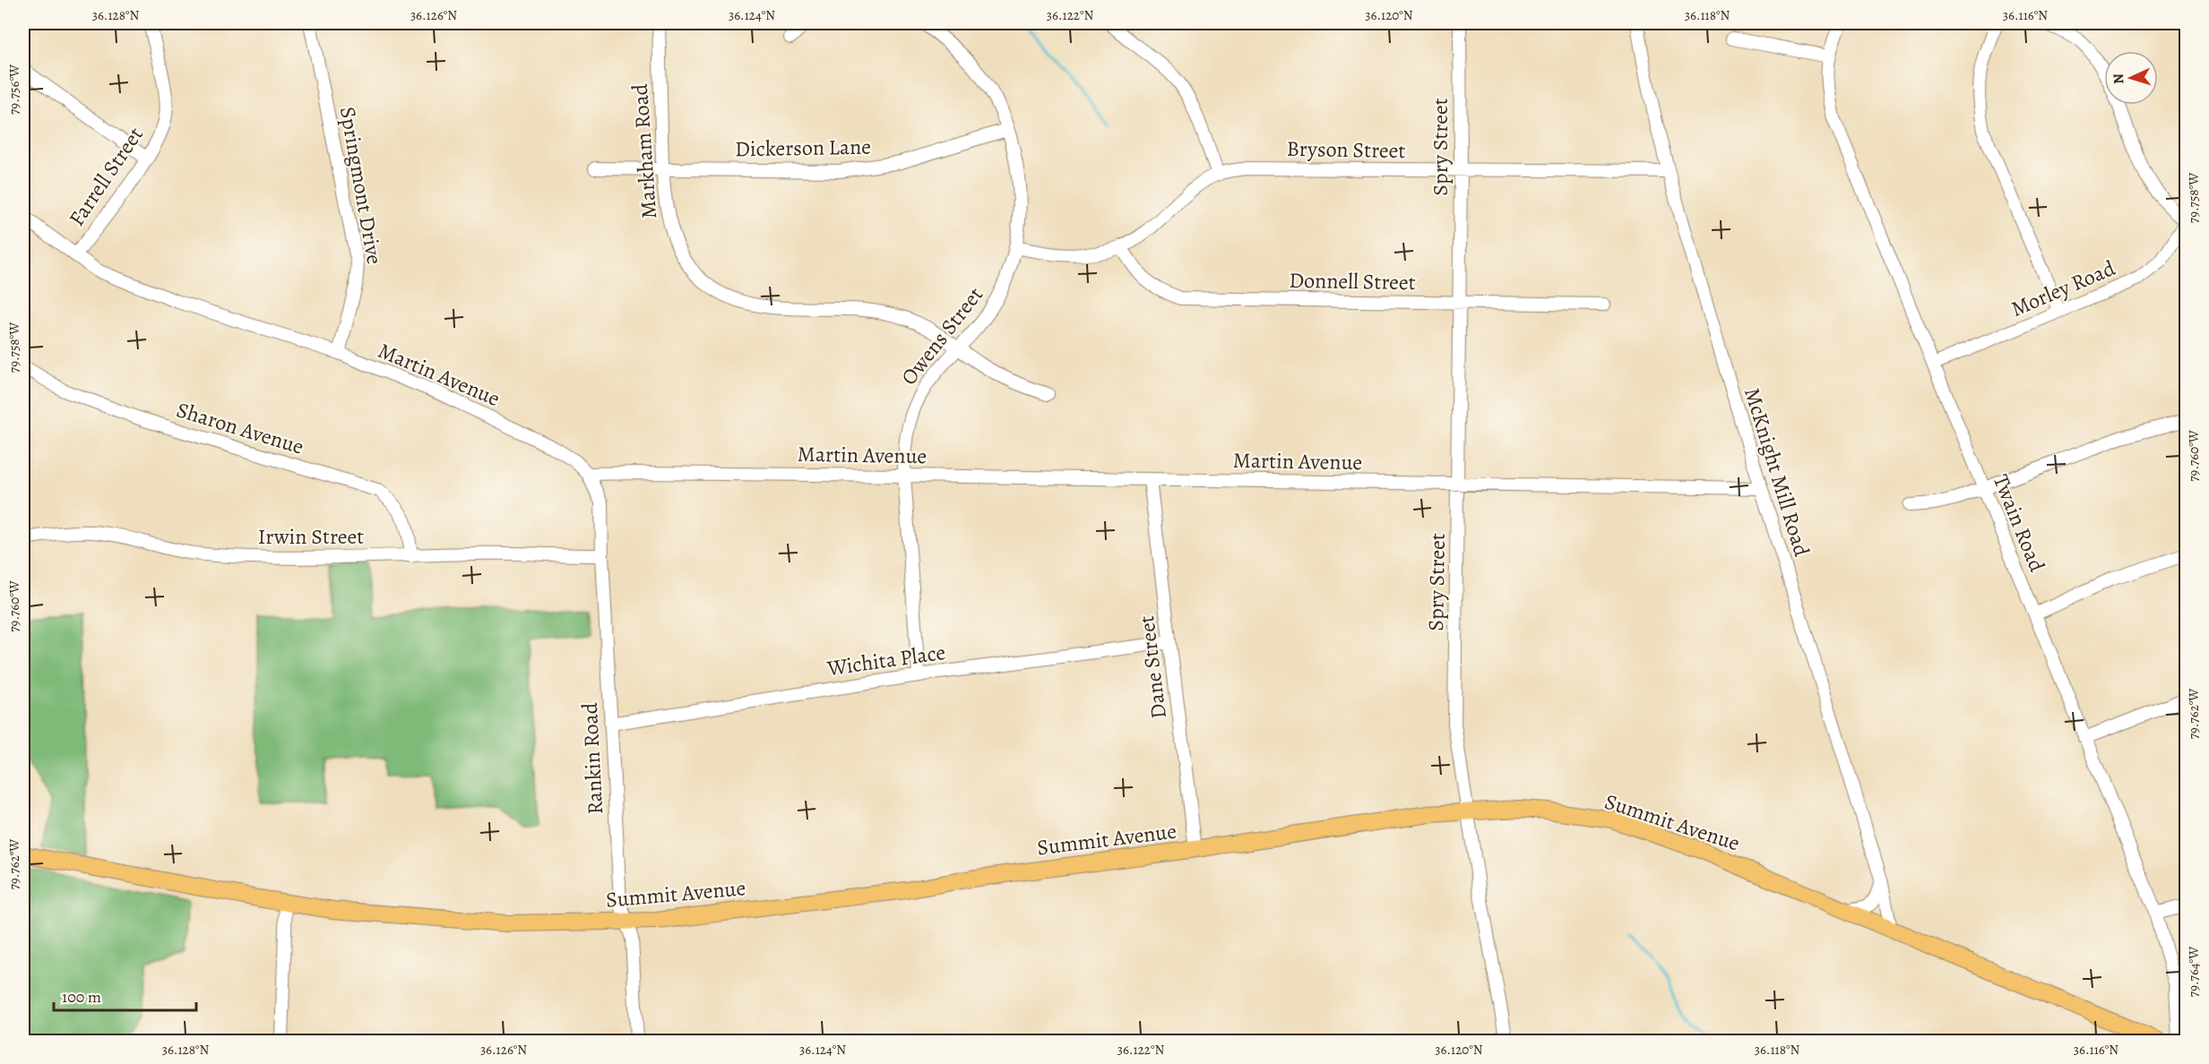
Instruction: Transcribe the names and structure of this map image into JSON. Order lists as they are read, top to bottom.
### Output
{
  "streets": {
    "main road": ["Summit Avenue"],
    "street": [
      "Spry Street",
      "Dickerson Lane",
      "Bryson Street",
      "Markham Road",
      "Farrell Street",
      "Springmont Drive",
      "Donnell Street",
      "Morley Road",
      "Owens Street",
      "Martin Avenue",
      "Sharon Avenue",
      "McKnight Mill Road",
      "Twain Road",
      "Irwin Street",
      "Wichita Place",
      "Dane Street",
      "Rankin Road"
    ]
  },
  "crossings": [
    ["Spry Street", "Bryson Street"],
    ["Spry Street", "Donnell Street"],
    ["Spry Street", "Martin Avenue"],
    ["Spry Street", "Summit Avenue"],
    ["Dickerson Lane", "Markham Road"],
    ["Dickerson Lane", "Owens Street"],
    ["Bryson Street", "McKnight Mill Road"],
    ["Markham Road", "Owens Street"],
    ["Farrell Street", "Martin Avenue"],
    ["Springmont Drive", "Martin Avenue"],
    ["Morley Road", "Twain Road"],
    ["Owens Street", "Martin Avenue"],
    ["Owens Street", "Wichita Place"],
    ["Martin Avenue", "McKnight Mill Road"],
    ["Martin Avenue", "Dane Street"],
    ["Martin Avenue", "Rankin Road"],
    ["Sharon Avenue", "Irwin Street"],
    ["McKnight Mill Road", "Summit Avenue"],
    ["Irwin Street", "Rankin Road"],
    ["Wichita Place", "Dane Street"],
    ["Wichita Place", "Rankin Road"],
    ["Dane Street", "Summit Avenue"],
    ["Rankin Road", "Summit Avenue"]
  ],
  "scale_bar": "100 m",
  "north": "left",
  "coordinates": [
    "36.128°N",
    "36.126°N",
    "36.124°N",
    "36.122°N",
    "36.120°N",
    "36.118°N",
    "36.116°N",
    "79.756°W",
    "79.758°W",
    "79.760°W",
    "79.762°W",
    "79.764°W"
  ]
}
